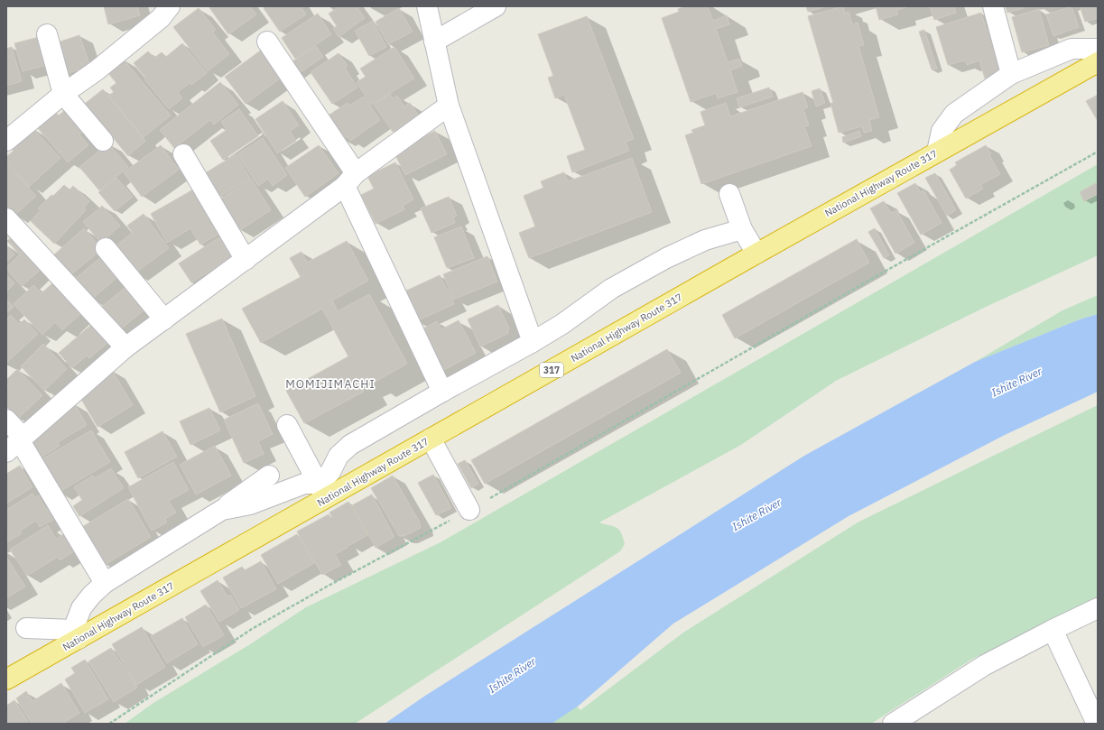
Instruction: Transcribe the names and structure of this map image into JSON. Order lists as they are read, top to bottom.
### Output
{
  "streets": {
    "highway": ["National Highway Route 317", "317"]
  },
  "districts": ["MOMIJIMACHI"],
  "water": ["Ishite River"]
}
